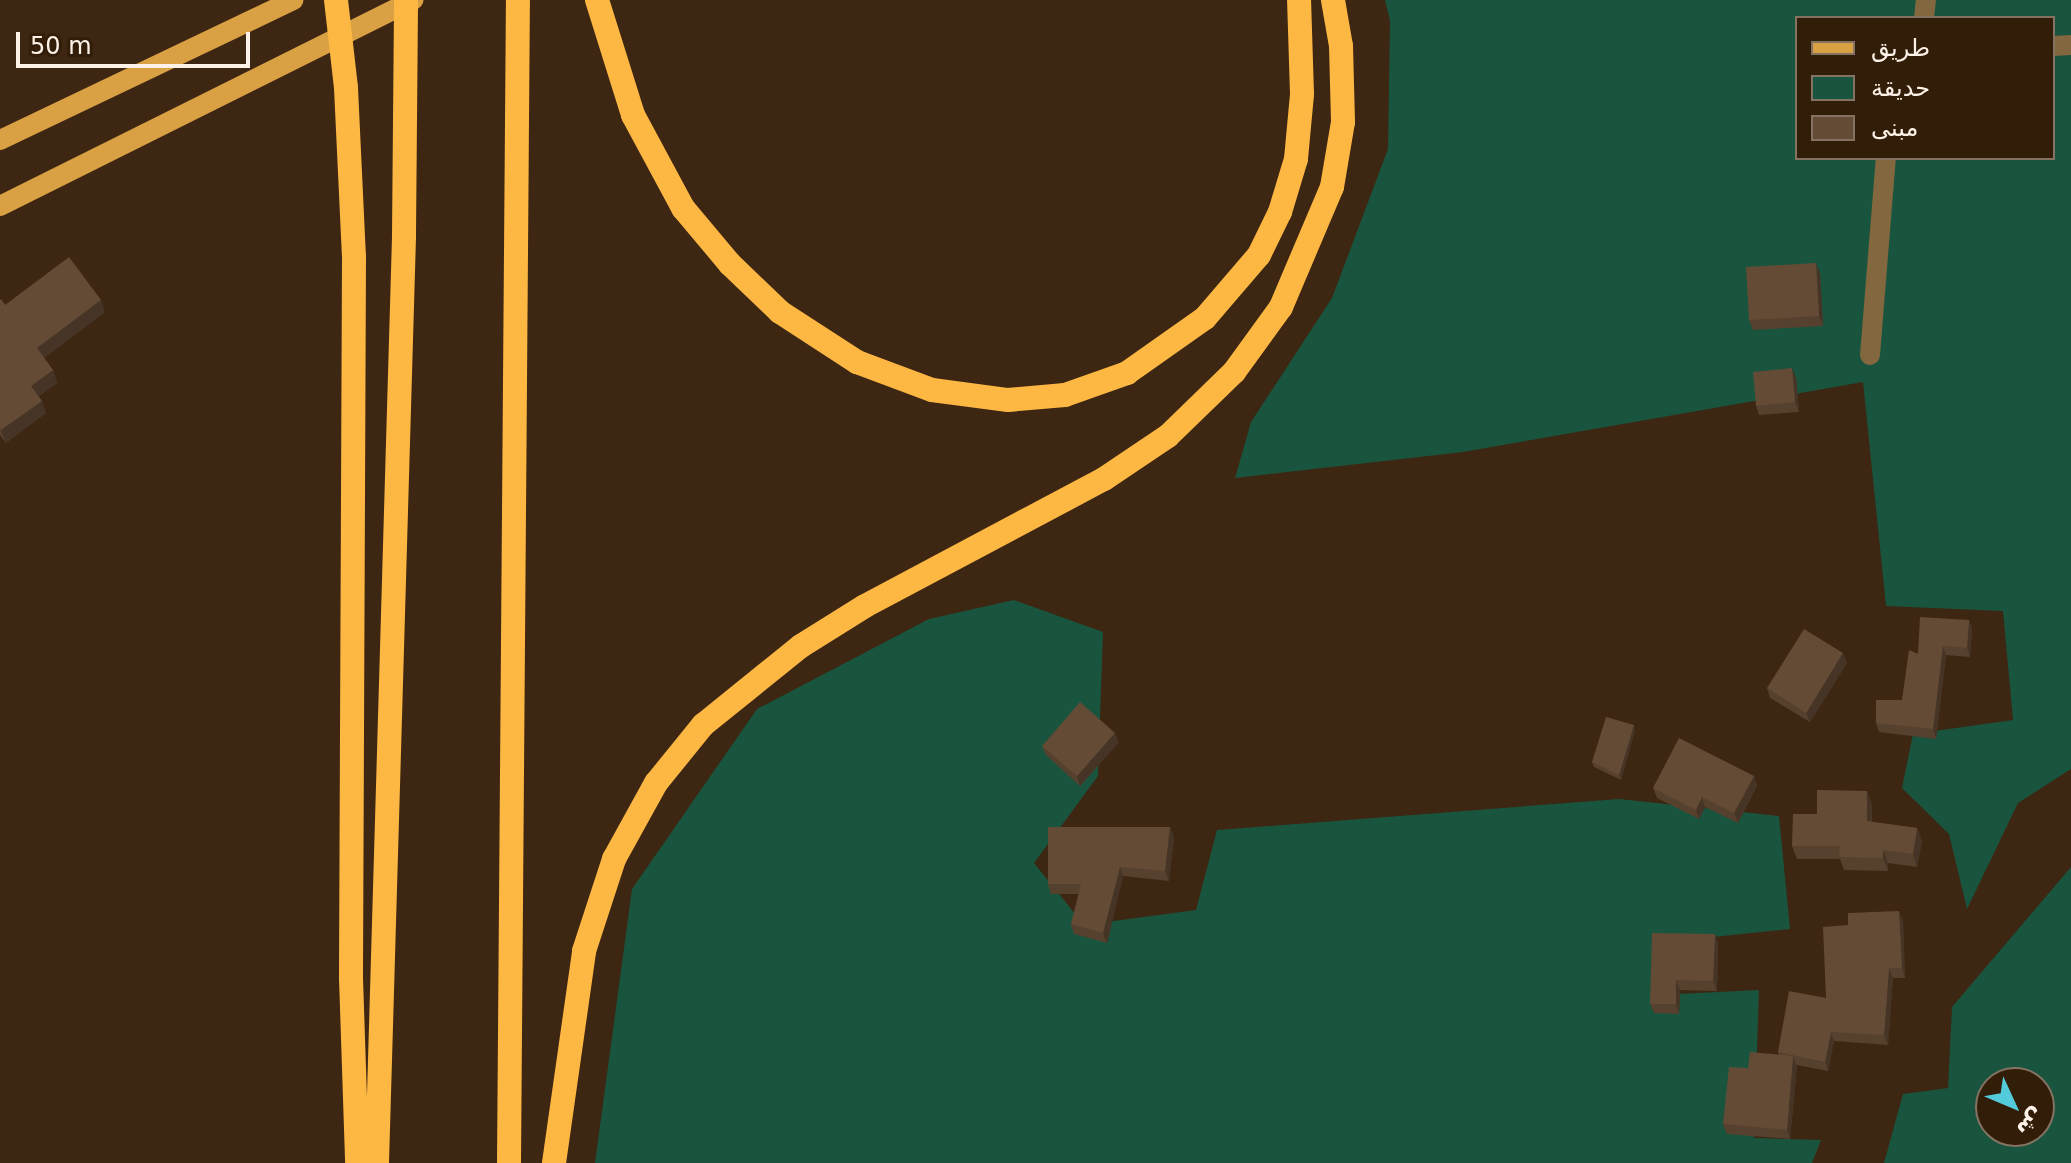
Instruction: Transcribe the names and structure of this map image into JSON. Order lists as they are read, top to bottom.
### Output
{
  "legend": ["طريق", "حديقة", "مبنى"],
  "scale_bar": "50 m",
  "north": "bottom right"
}
